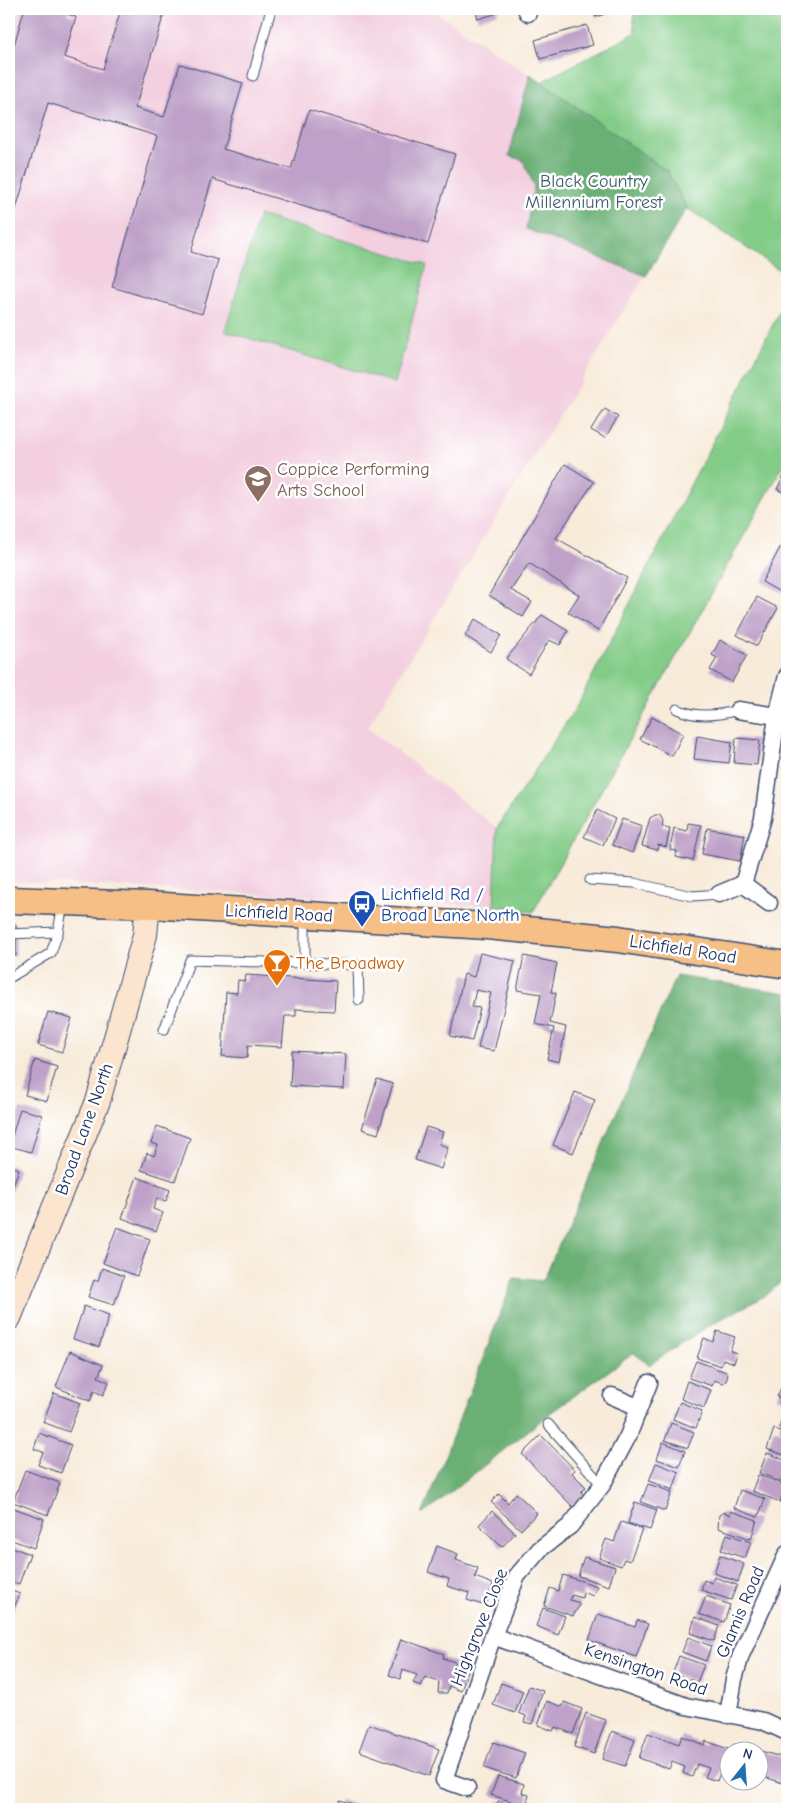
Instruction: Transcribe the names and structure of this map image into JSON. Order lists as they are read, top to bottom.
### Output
{
  "streets": {
    "main road": ["Lichfield Road"],
    "street": [
      "Broad Lane North",
      "Glamis Road",
      "Highgrove Close",
      "Kensington Road"
    ]
  },
  "crossings": [
    ["Lichfield Road", "Broad Lane North"],
    ["Glamis Road", "Kensington Road"],
    ["Highgrove Close", "Kensington Road"]
  ],
  "parks": ["Black Country Millennium Forest"],
  "places": {
    "school or university": ["Coppice Performing Arts School"],
    "bus stop": ["Lichfield Rd / Broad Lane North"],
    "bar": ["The Broadway"]
  },
  "north": "top"
}
